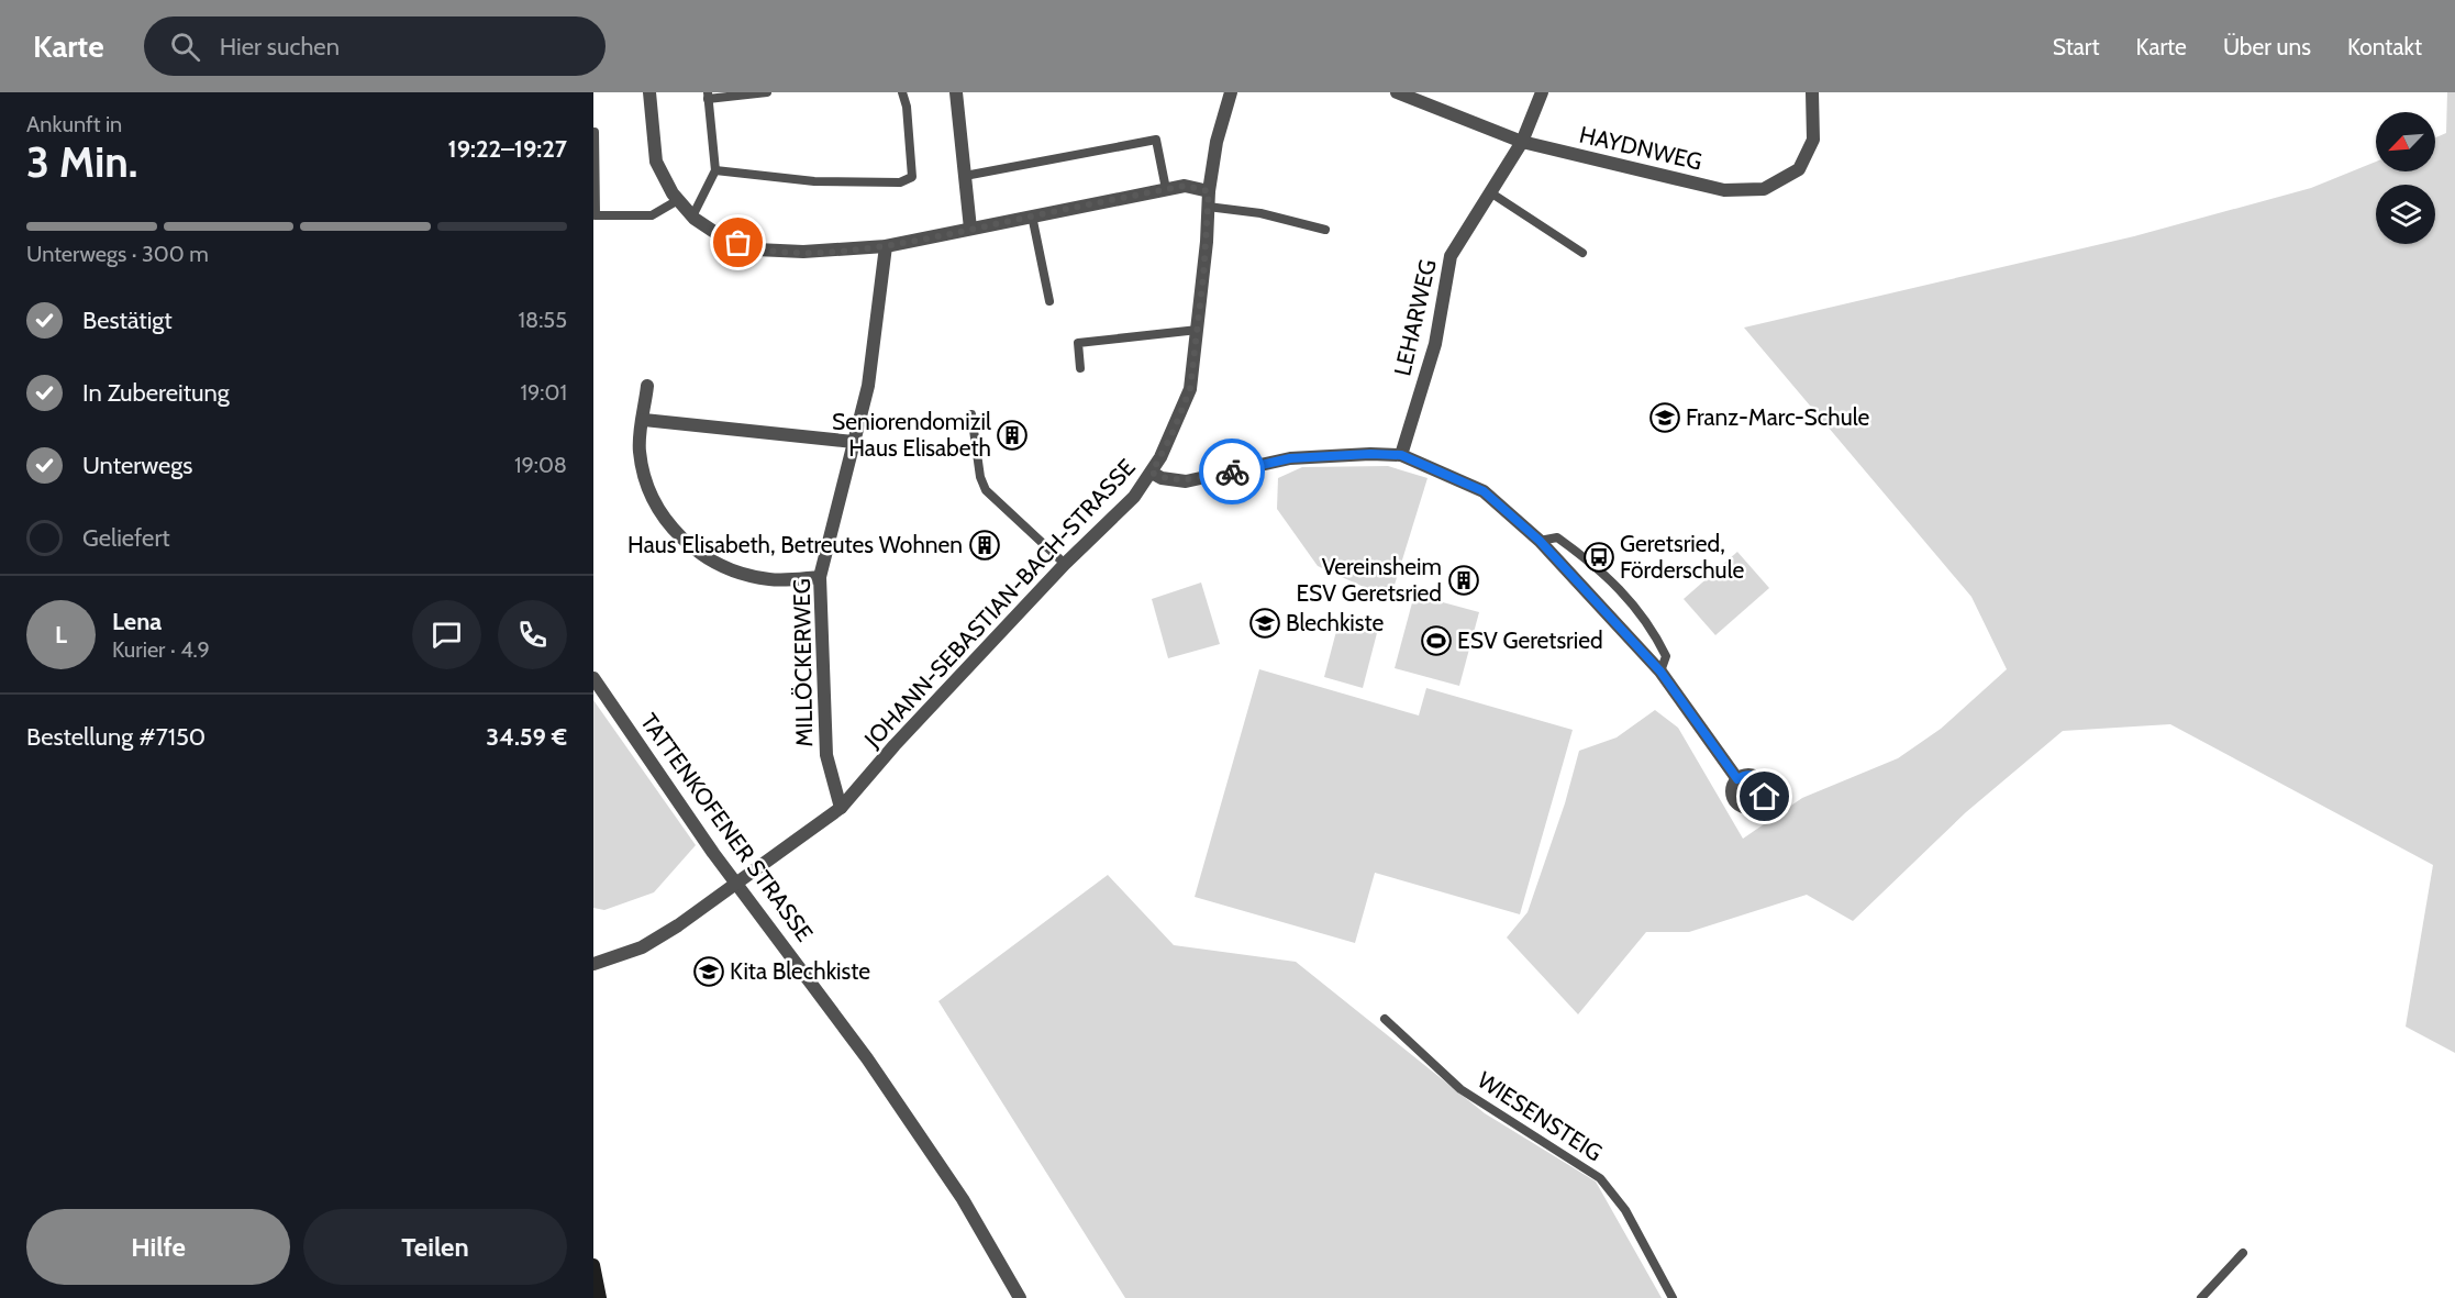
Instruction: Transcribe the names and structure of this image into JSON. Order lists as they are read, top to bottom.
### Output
{
  "streets": {
    "street": [
      "HAYDNWEG",
      "LEHARWEG",
      "JOHANN-SEBASTIAN-BACH-STRASSE",
      "MILLÖCKERWEG",
      "TATTENKOFENER STRASSE"
    ],
    "lane": ["WIESENSTEIG"]
  },
  "crossings": [
    ["HAYDNWEG", "LEHARWEG"],
    ["JOHANN-SEBASTIAN-BACH-STRASSE", "MILLÖCKERWEG"],
    ["JOHANN-SEBASTIAN-BACH-STRASSE", "TATTENKOFENER STRASSE"]
  ],
  "places": {
    "school or university": ["Franz-Marc-Schule", "Blechkiste", "Kita Blechkiste"],
    "building": ["Seniorendomizil Haus Elisabeth", "Haus Elisabeth, Betreutes Wohnen", "Vereinsheim ESV Geretsried"],
    "bus stop": ["Geretsried, Förderschule"],
    "sports": ["ESV Geretsried"]
  },
  "north": "bottom left",
  "page": {
    "header": "Karte",
    "search": "Hier suchen",
    "nav": [
      "Start",
      "Karte",
      "Über uns",
      "Kontakt"
    ],
    "heading": ["3 Min.", "Ankunft in", "19:22–19:27"],
    "panel": [
      "Lena",
      "Kurier · 4.9",
      "Bestellung #7150",
      "34.59 €"
    ],
    "bar": "Unterwegs · 300 m",
    "list": [
      ["Bestätigt", "18:55"],
      ["In Zubereitung", "19:01"],
      ["Unterwegs", "19:08"],
      "Geliefert"
    ],
    "round": "L",
    "buttons": ["Hilfe", "Teilen"]
  }
}
